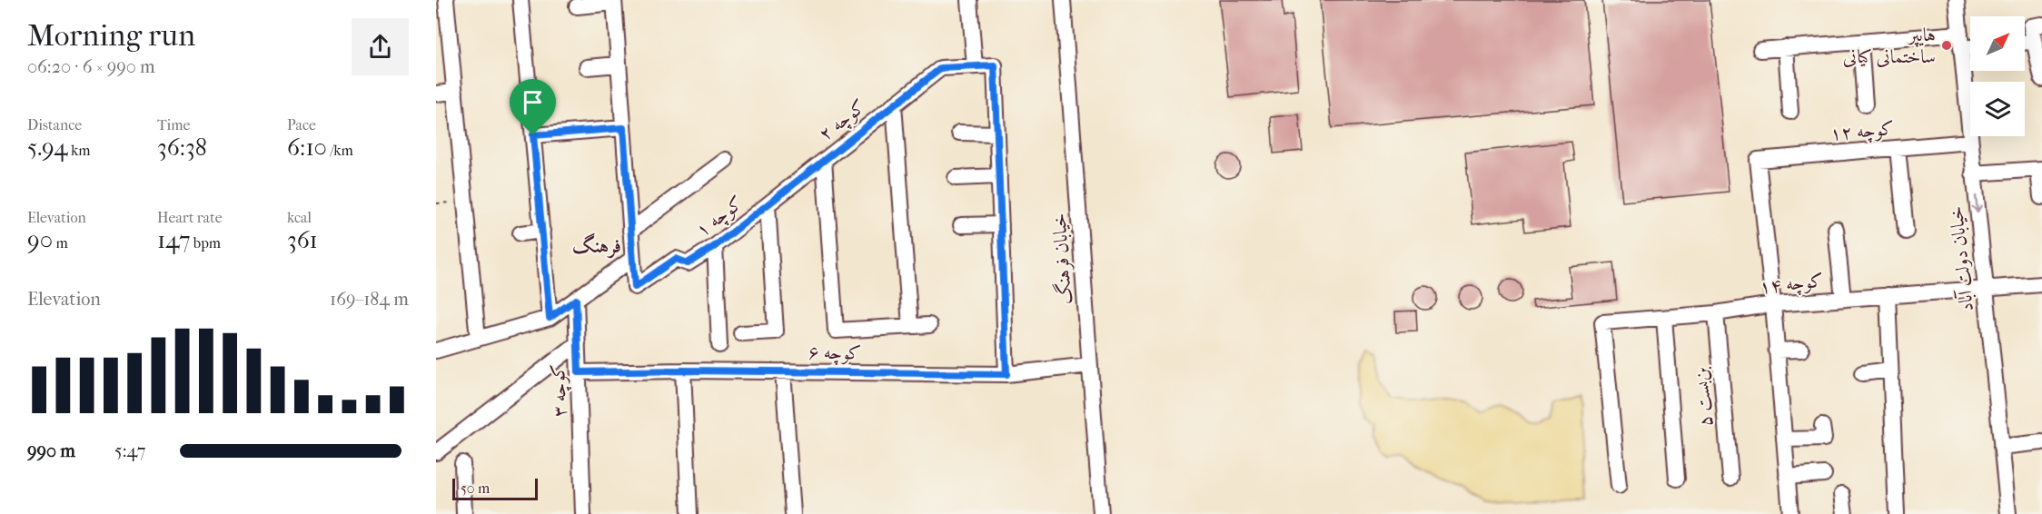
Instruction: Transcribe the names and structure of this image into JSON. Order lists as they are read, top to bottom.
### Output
{
  "streets": {
    "street": [
      "کوچه ۲",
      "کوچه ۱۲",
      "کوچه ۱",
      "خیابان فرهنگ",
      "خیابان دولت آباد",
      "کوچه ۱۴",
      "کوچه ۶",
      "کوچه ۳",
      "بن‌بست ۵"
    ]
  },
  "crossings": [
    ["کوچه ۲", "کوچه ۱"],
    ["کوچه ۱۲", "خیابان دولت آباد"],
    ["کوچه ۱۲", "کوچه ۱۴"],
    ["خیابان فرهنگ", "کوچه ۶"],
    ["خیابان دولت آباد", "کوچه ۱۴"],
    ["کوچه ۱۴", "بن‌بست ۵"],
    ["کوچه ۶", "کوچه ۳"]
  ],
  "districts": ["فرهنگ"],
  "places": ["هایپر ساختمانی کیانی"],
  "scale_bar": "50 m",
  "north": "top right",
  "page": {
    "heading": ["Morning run", "06:20 · 6 × 990 m"],
    "stats": [
      ["Distance", "5.94 km"],
      ["Time", "36:38"],
      ["Pace", "6:10 /km"],
      ["Elevation", "90 m"],
      ["Heart rate", "147 bpm"],
      ["kcal", "361"]
    ],
    "chart": ["Elevation", "169–184 m"],
    "list": [
      {
        "name": "990 m",
        "note": "5:47"
      }
    ],
    "scale": "50 m"
  }
}
